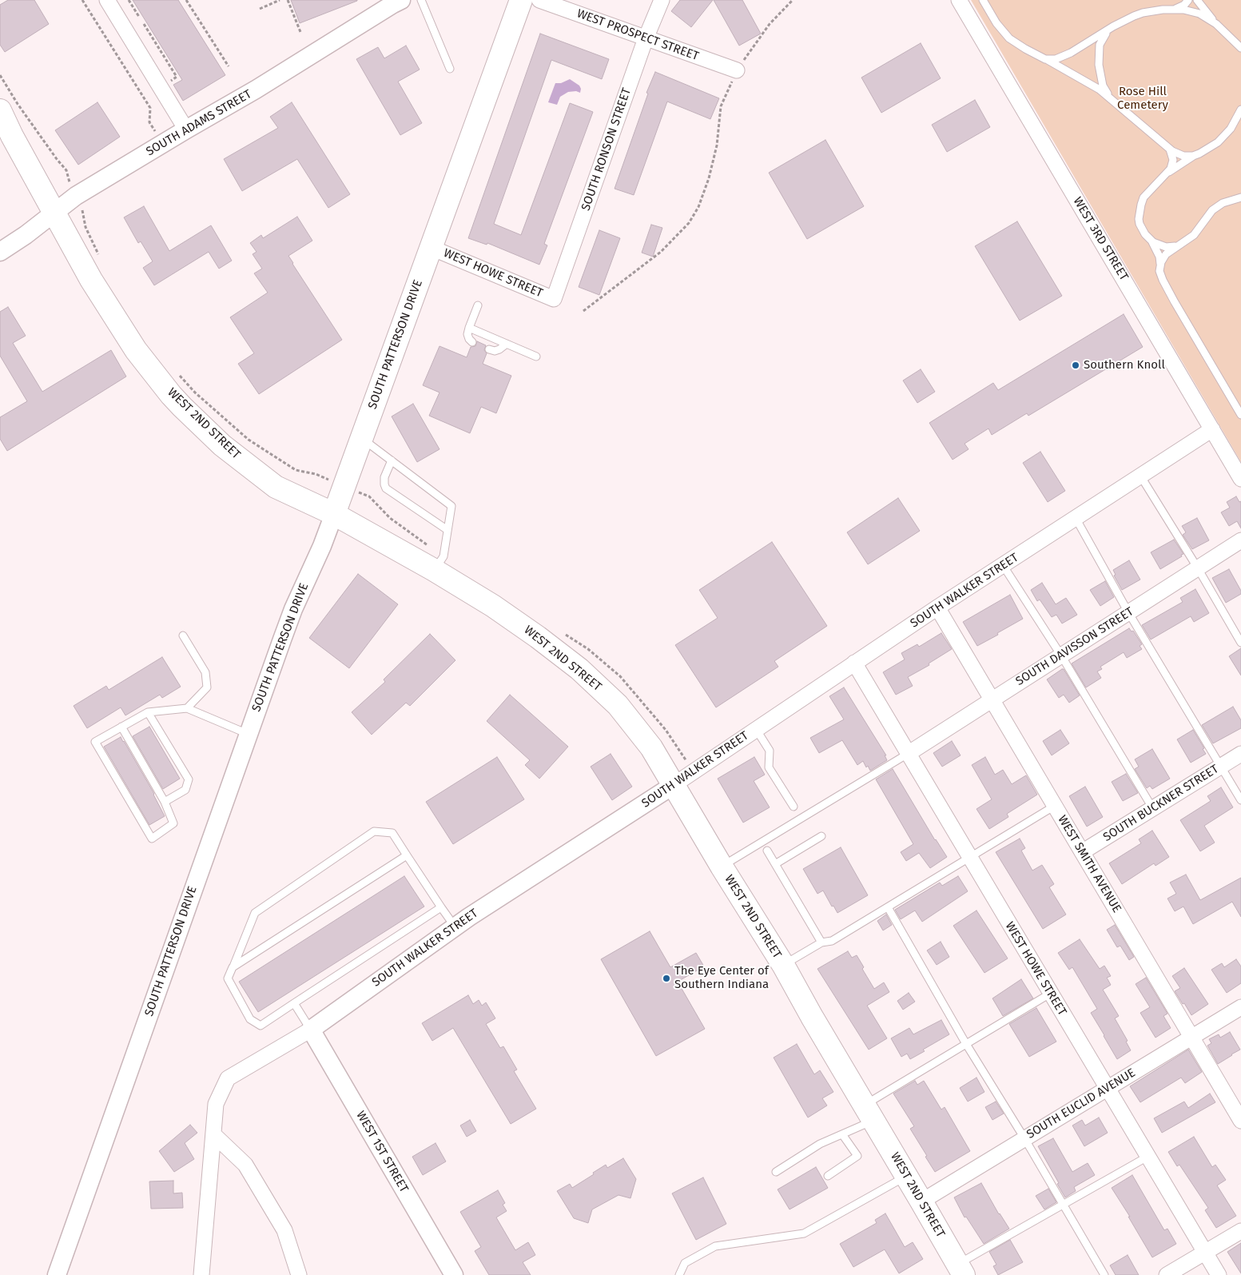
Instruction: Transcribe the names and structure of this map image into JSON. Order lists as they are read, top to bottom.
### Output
{
  "streets": {
    "main road": ["SOUTH PATTERSON DRIVE", "WEST 2ND STREET"],
    "street": [
      "WEST PROSPECT STREET",
      "SOUTH ADAMS STREET",
      "SOUTH RONSON STREET",
      "WEST 3RD STREET",
      "WEST HOWE STREET",
      "SOUTH WALKER STREET",
      "SOUTH DAVISSON STREET",
      "SOUTH BUCKNER STREET",
      "WEST SMITH AVENUE",
      "SOUTH EUCLID AVENUE",
      "WEST 1ST STREET"
    ]
  },
  "crossings": [
    ["WEST PROSPECT STREET", "SOUTH RONSON STREET"],
    ["SOUTH ADAMS STREET", "WEST 2ND STREET"],
    ["SOUTH RONSON STREET", "WEST HOWE STREET"],
    ["WEST 3RD STREET", "SOUTH WALKER STREET"],
    ["WEST HOWE STREET", "SOUTH PATTERSON DRIVE"],
    ["WEST HOWE STREET", "SOUTH WALKER STREET"],
    ["WEST HOWE STREET", "SOUTH DAVISSON STREET"],
    ["WEST HOWE STREET", "SOUTH EUCLID AVENUE"],
    ["SOUTH PATTERSON DRIVE", "WEST 2ND STREET"],
    ["WEST 2ND STREET", "SOUTH WALKER STREET"],
    ["WEST 2ND STREET", "SOUTH EUCLID AVENUE"],
    ["SOUTH WALKER STREET", "WEST SMITH AVENUE"],
    ["SOUTH WALKER STREET", "WEST 1ST STREET"],
    ["SOUTH DAVISSON STREET", "WEST SMITH AVENUE"],
    ["SOUTH BUCKNER STREET", "WEST SMITH AVENUE"],
    ["WEST SMITH AVENUE", "SOUTH EUCLID AVENUE"]
  ],
  "parks": ["Rose Hill Cemetery"],
  "places": ["Southern Knoll", "The Eye Center of Southern Indiana"]
}
